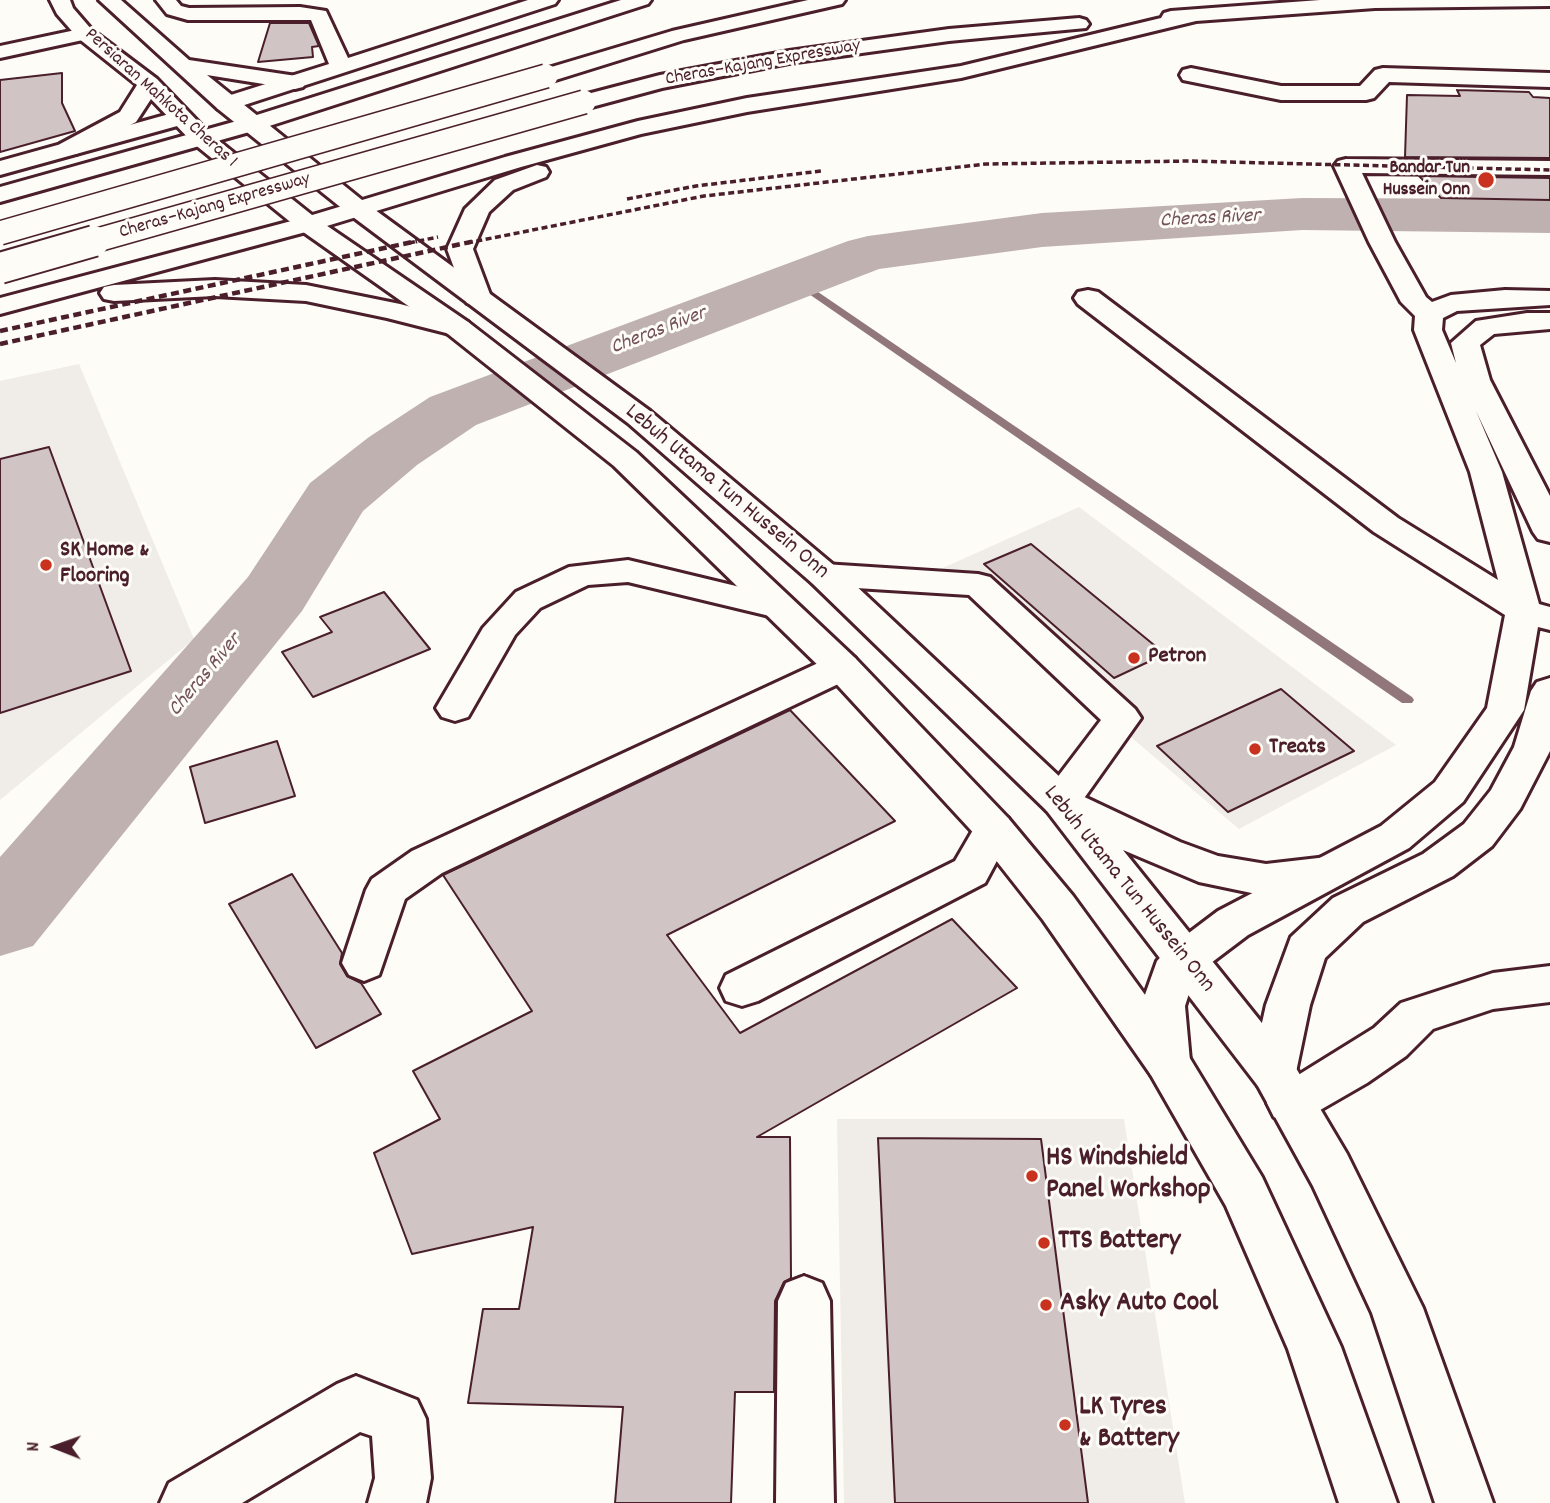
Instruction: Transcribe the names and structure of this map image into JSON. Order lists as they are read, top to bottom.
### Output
{
  "streets": {
    "main road": ["Cheras–Kajang Expressway", "Persiaran Mahkota Cheras 1", "Lebuh Utama Tun Hussein Onn"]
  },
  "crossings": [
    ["Persiaran Mahkota Cheras 1", "Lebuh Utama Tun Hussein Onn"]
  ],
  "water": ["Cheras River"],
  "places": [
    "Bandar Tun Hussein Onn",
    "SK Home & Flooring",
    "Petron",
    "Treats",
    "HS Windshield Panel Workshop",
    "TTS Battery",
    "Asky Auto Cool",
    "LK Tyres & Battery"
  ],
  "north": "left"
}
